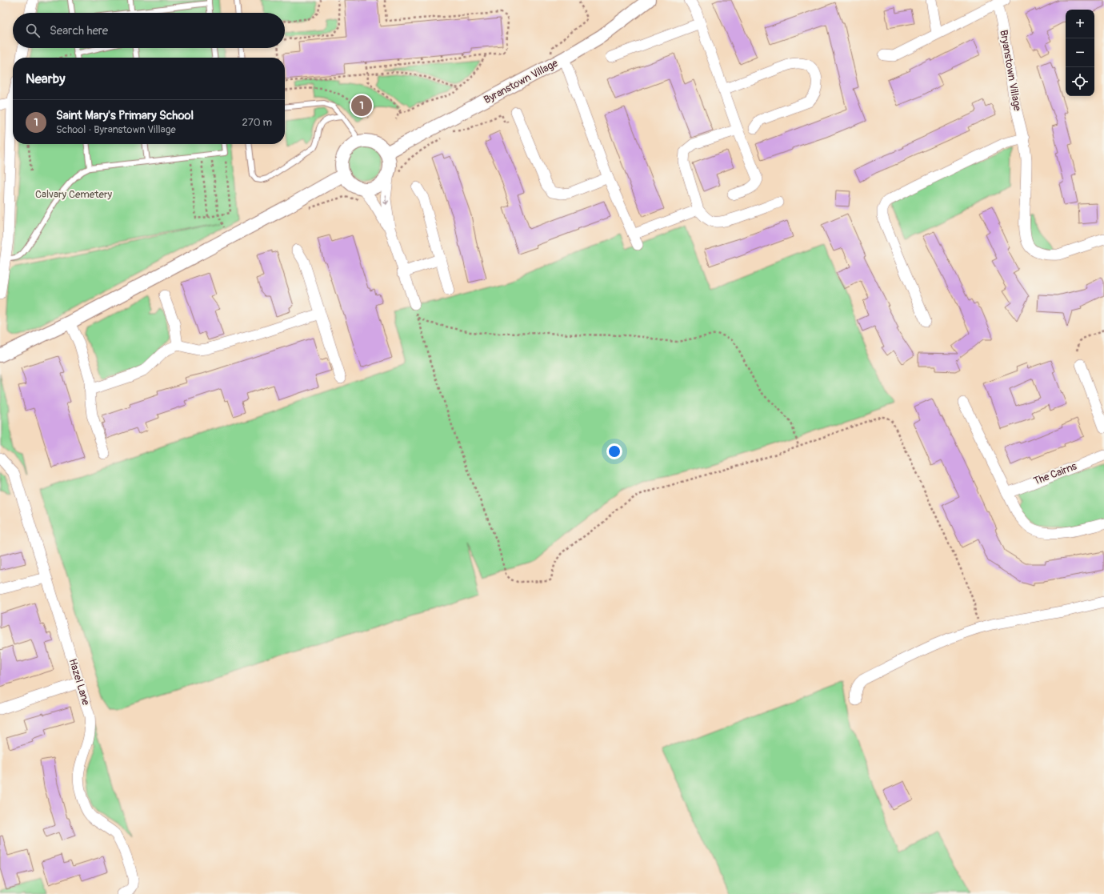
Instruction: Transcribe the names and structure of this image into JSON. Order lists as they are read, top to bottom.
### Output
{
  "streets": {
    "street": [
      "Bryanstown Village",
      "Byranstown Village",
      "The Cairns",
      "Hazel Lane"
    ]
  },
  "parks": ["Calvary Cemetery"],
  "page": {
    "map_buttons": ["+", "−"],
    "search": "Search here",
    "heading": "Nearby",
    "pins": "1",
    "list": [
      {
        "mark": "1",
        "name": "Saint Mary's Primary School",
        "note": "School · Byranstown Village",
        "value": "270 m"
      }
    ]
  }
}
